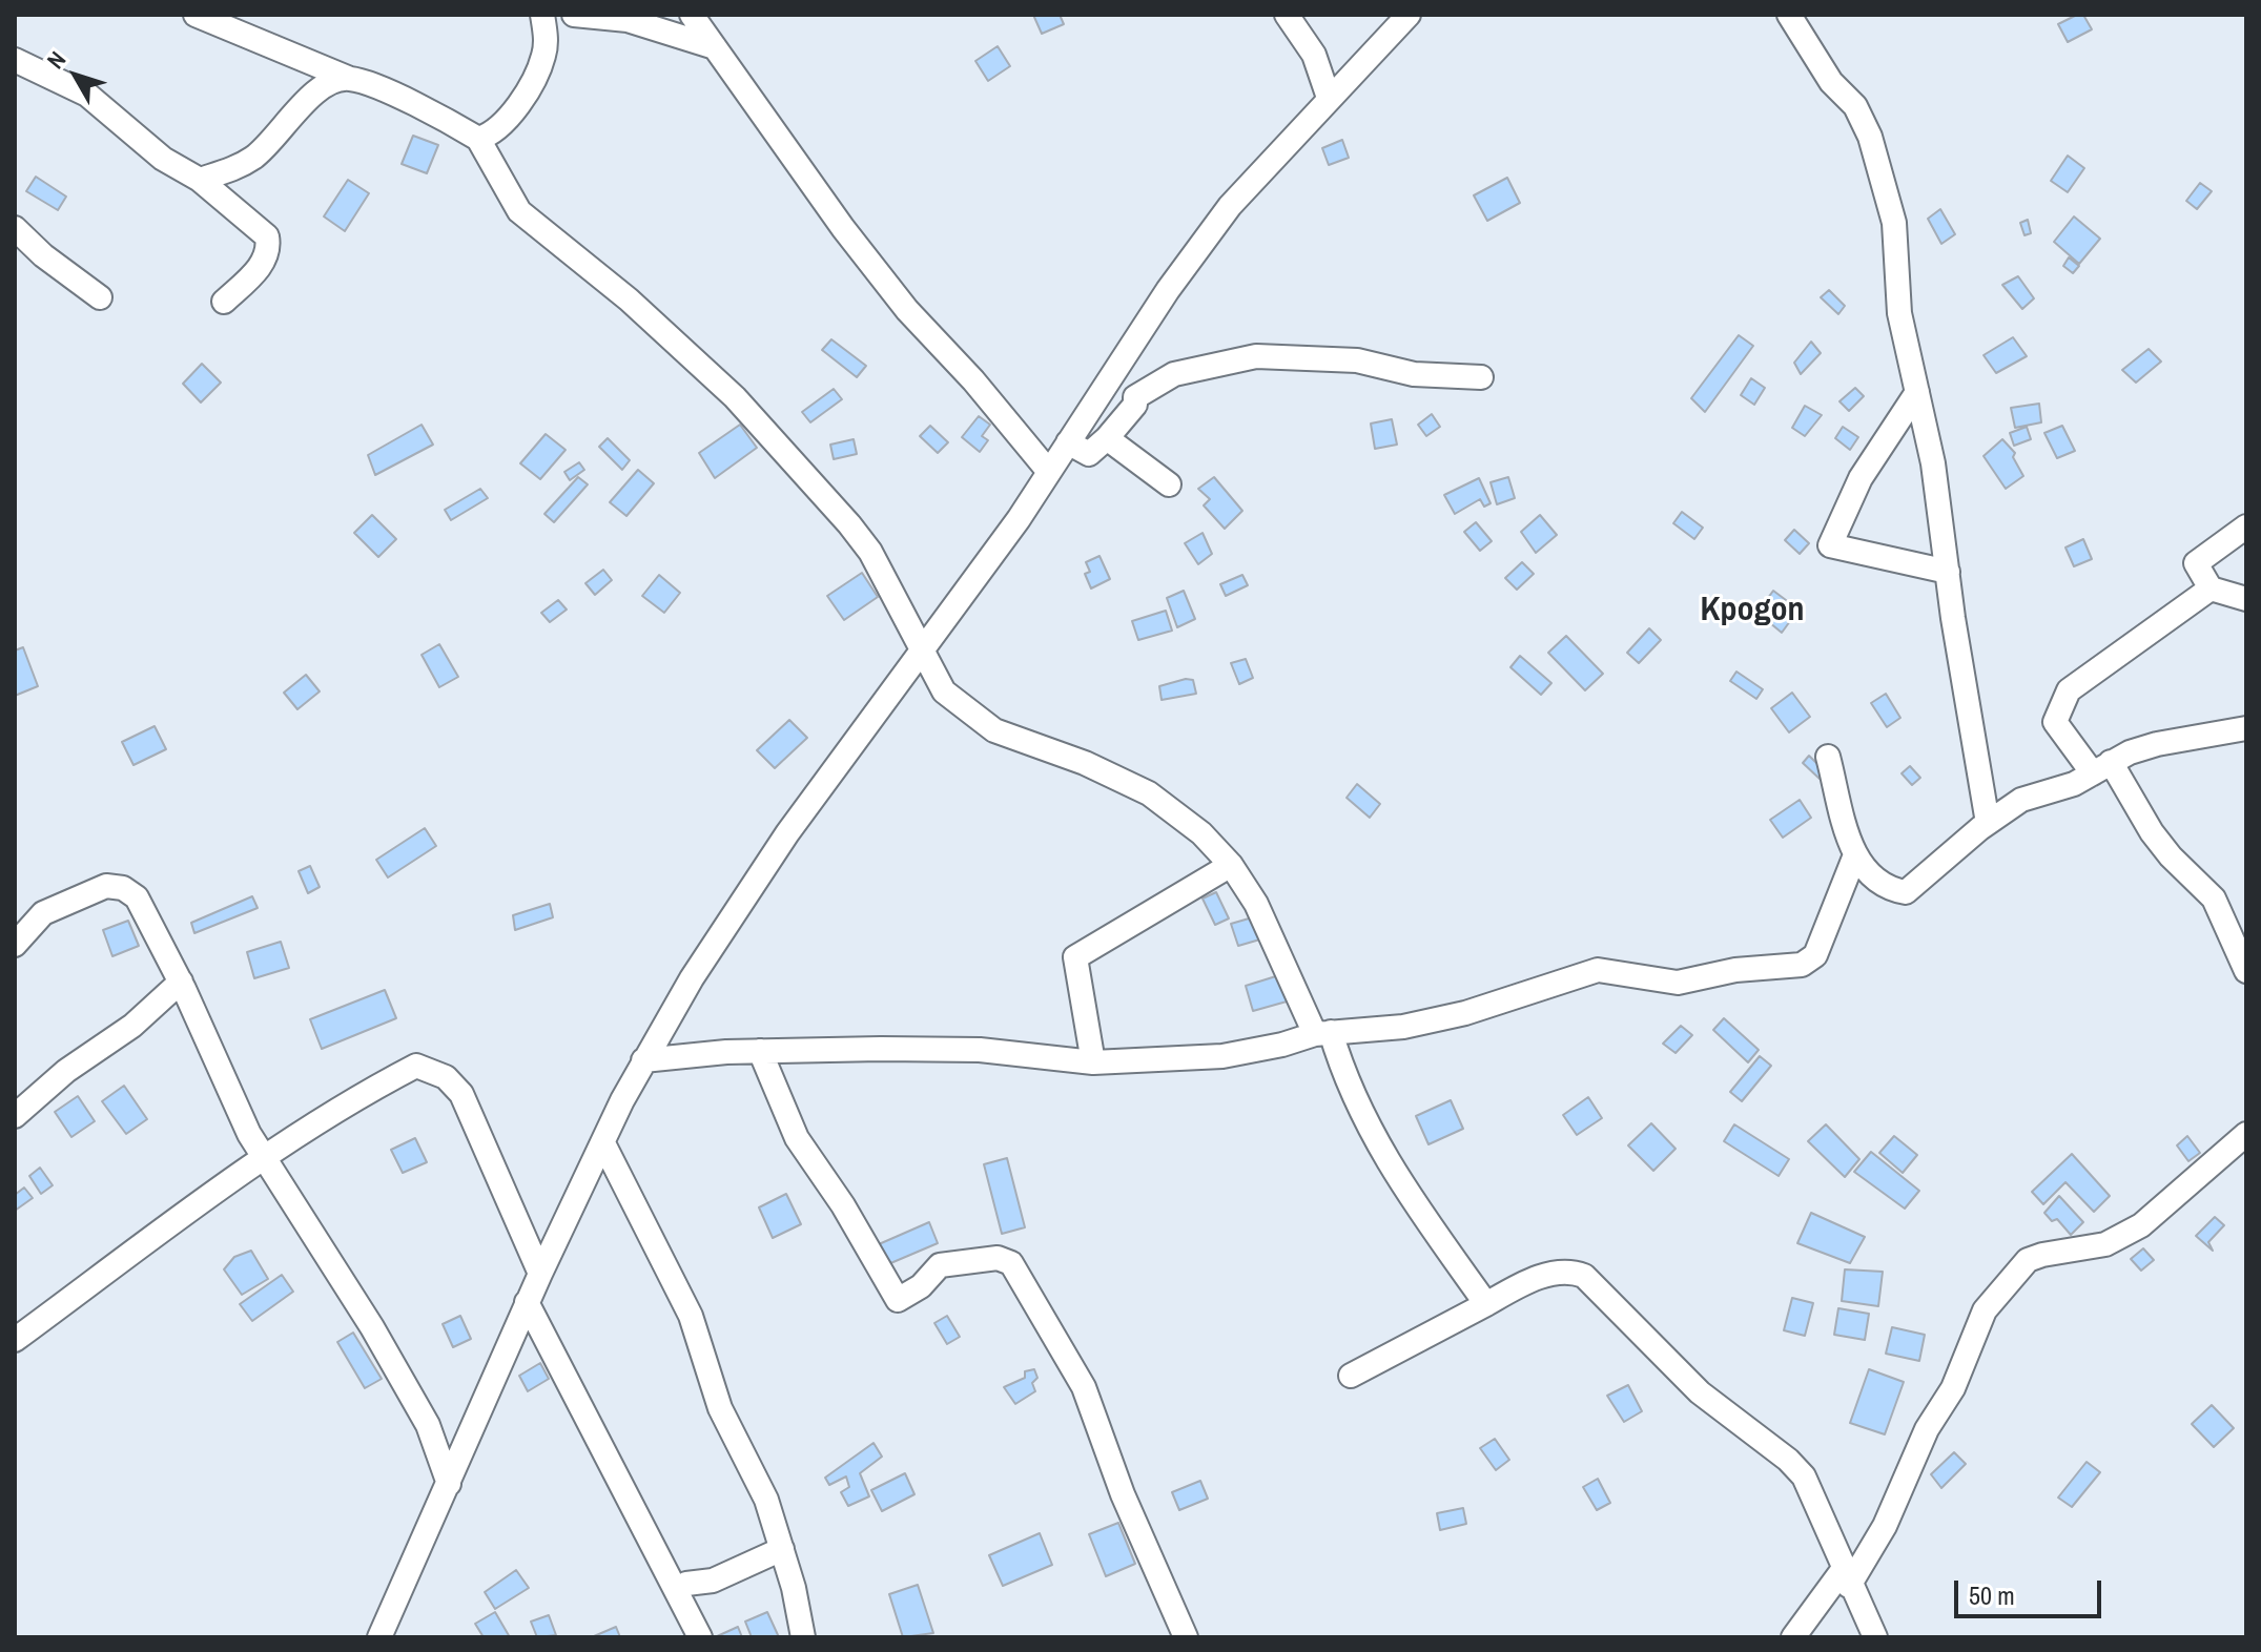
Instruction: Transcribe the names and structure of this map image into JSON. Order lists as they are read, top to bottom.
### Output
{
  "districts": ["Kpogon"],
  "scale_bar": "50 m",
  "north": "top left"
}
